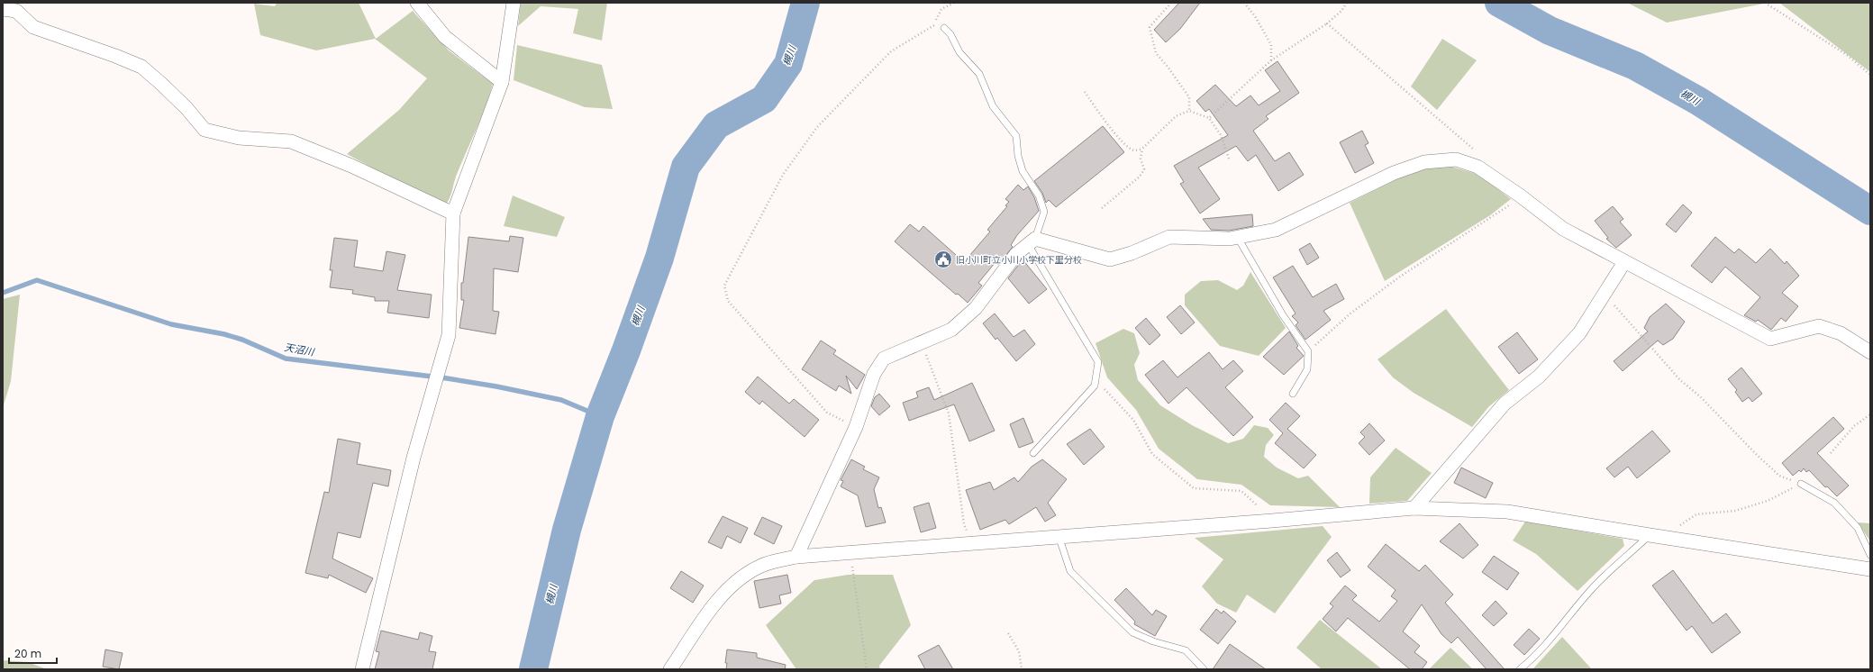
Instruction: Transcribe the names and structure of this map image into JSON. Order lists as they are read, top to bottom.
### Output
{
  "water": ["槻川", "天沼川"],
  "places": {
    "public building": ["旧小川町立小川小学校下里分校"]
  },
  "scale_bar": "20 m"
}
